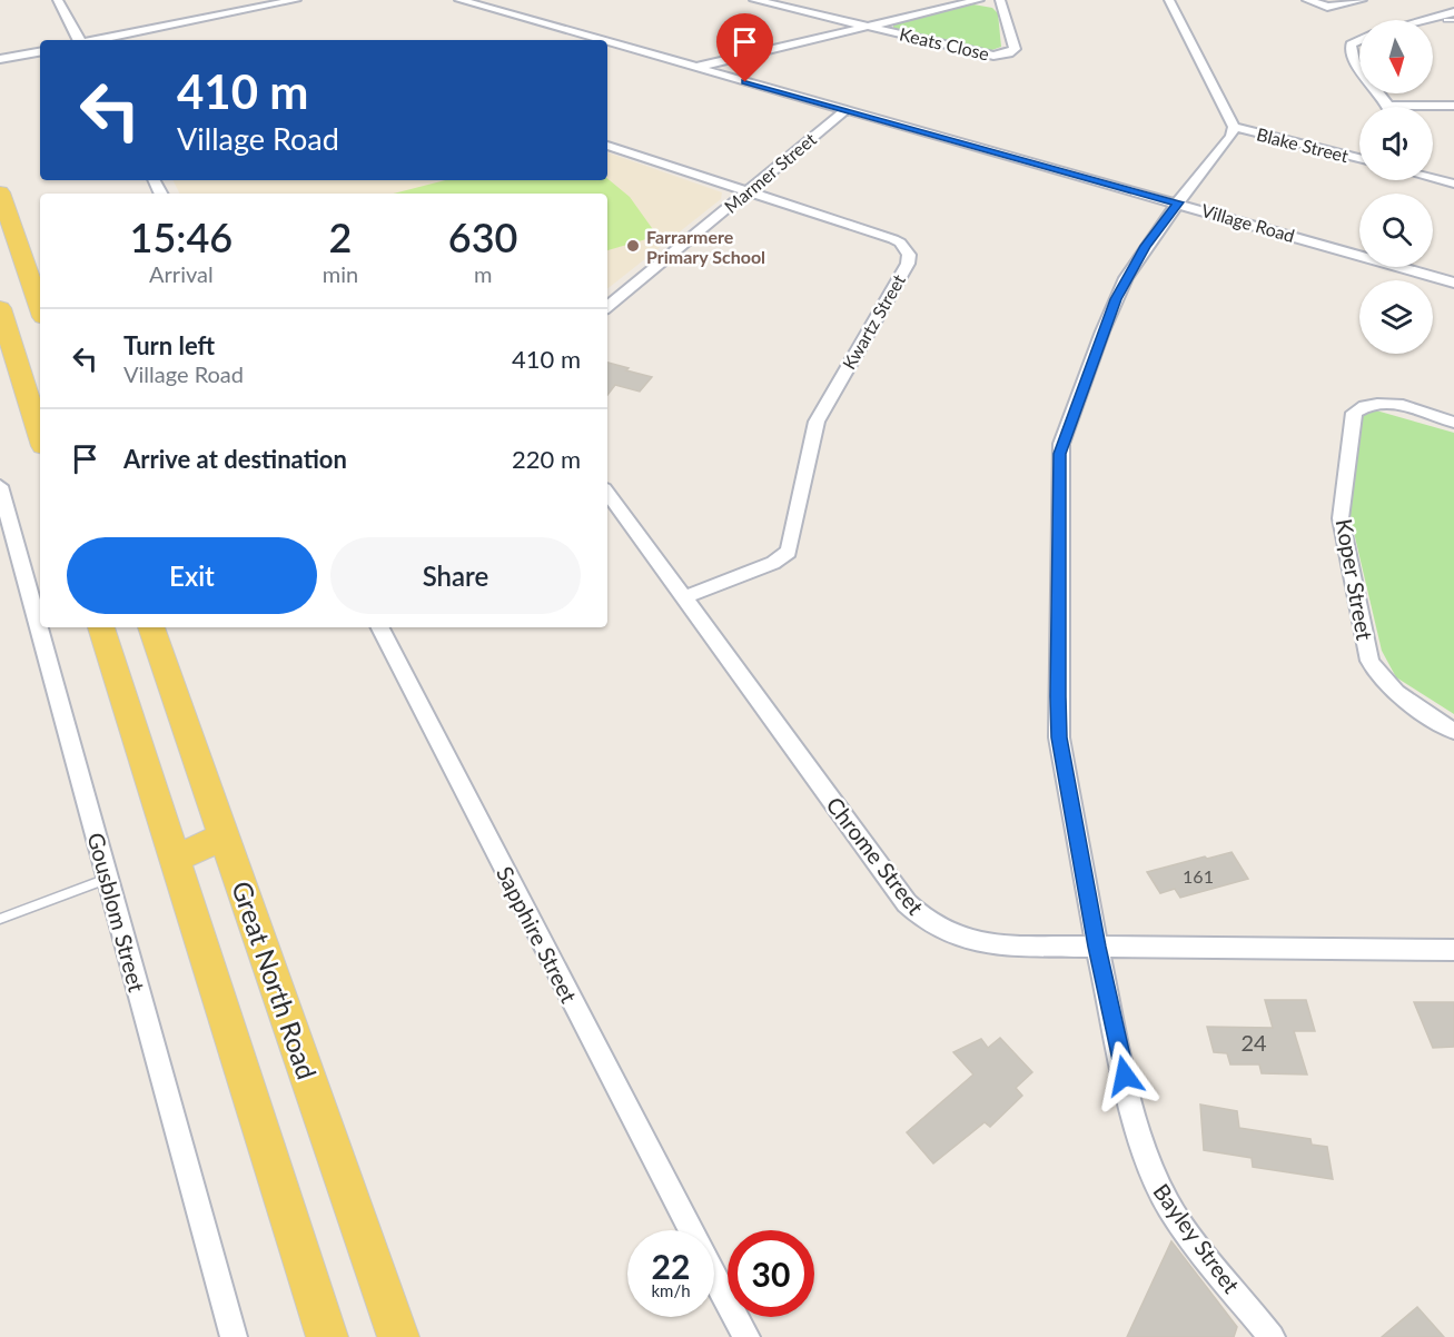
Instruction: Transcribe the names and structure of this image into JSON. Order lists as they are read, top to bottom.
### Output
{
  "streets": {
    "main road": ["Great North Road"],
    "street": [
      "Keats Close",
      "Blake Street",
      "Marmer Street",
      "Village Road",
      "Kwartz Street",
      "Koper Street",
      "Chrome Street",
      "Gousblom Street",
      "Sapphire Street",
      "Bayley Street"
    ]
  },
  "crossings": [
    ["Blake Street", "Bayley Street"],
    ["Marmer Street", "Village Road"],
    ["Marmer Street", "Kwartz Street"],
    ["Village Road", "Bayley Street"],
    ["Kwartz Street", "Chrome Street"],
    ["Chrome Street", "Bayley Street"]
  ],
  "places": ["Farrarmere Primary School"],
  "house_numbers": ["161", "24"],
  "north": "bottom",
  "page": {
    "turn": ["410 m", "Village Road"],
    "eta": [
      "15:46",
      "Arrival",
      "2",
      "min",
      "630",
      "m"
    ],
    "list": [
      {
        "name": "Turn left",
        "note": "Village Road",
        "value": "410 m"
      },
      {
        "name": "Arrive at destination",
        "value": "220 m"
      }
    ],
    "buttons": ["Exit", "Share"],
    "speed": "22 km/h",
    "limit": "30"
  }
}
